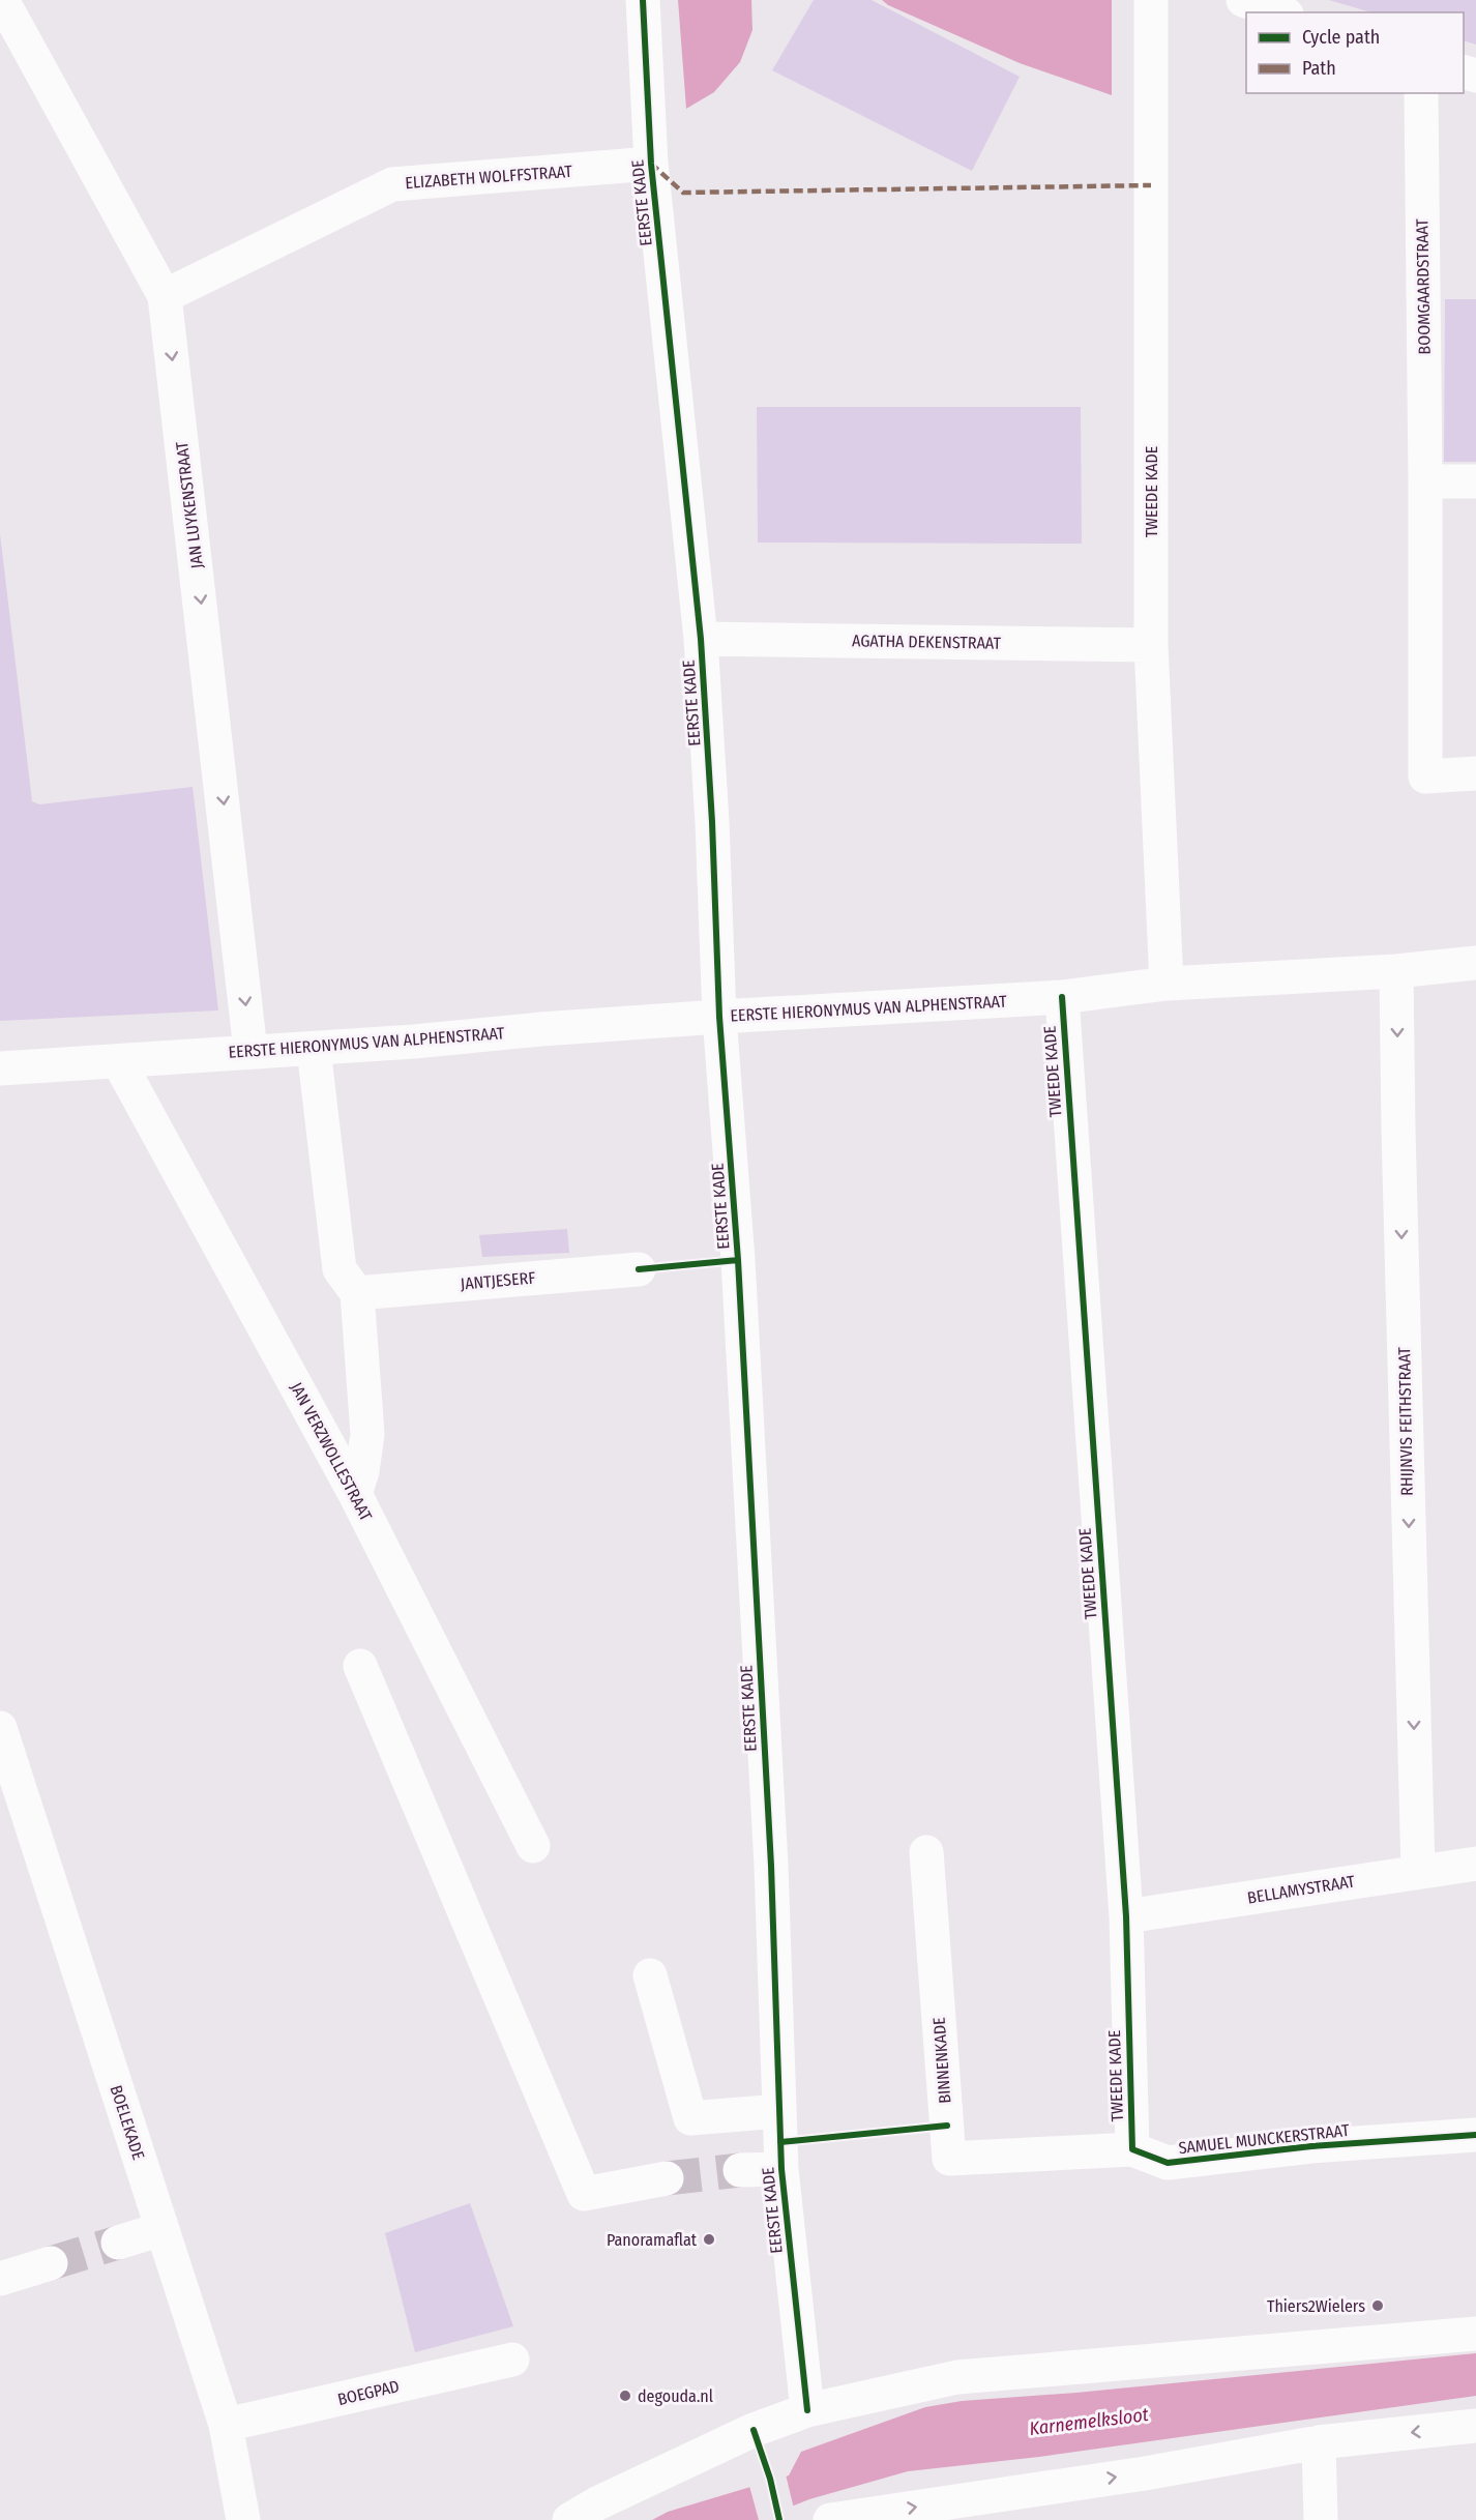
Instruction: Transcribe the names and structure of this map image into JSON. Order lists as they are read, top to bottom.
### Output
{
  "streets": {
    "street": [
      "ELIZABETH WOLFFSTRAAT",
      "EERSTE KADE",
      "BOOMGAARDSTRAAT",
      "TWEEDE KADE",
      "JAN LUYKENSTRAAT",
      "AGATHA DEKENSTRAAT",
      "EERSTE HIERONYMUS VAN ALPHENSTRAAT",
      "JANTJESERF",
      "RHIJNVIS FEITHSTRAAT",
      "JAN VERZWOLLESTRAAT",
      "BELLAMYSTRAAT",
      "BINNENKADE",
      "BOELEKADE",
      "SAMUEL MUNCKERSTRAAT",
      "BOEGPAD"
    ]
  },
  "crossings": [
    ["ELIZABETH WOLFFSTRAAT", "EERSTE KADE"],
    ["ELIZABETH WOLFFSTRAAT", "JAN LUYKENSTRAAT"],
    ["EERSTE KADE", "AGATHA DEKENSTRAAT"],
    ["EERSTE KADE", "EERSTE HIERONYMUS VAN ALPHENSTRAAT"],
    ["TWEEDE KADE", "AGATHA DEKENSTRAAT"],
    ["TWEEDE KADE", "EERSTE HIERONYMUS VAN ALPHENSTRAAT"],
    ["TWEEDE KADE", "BELLAMYSTRAAT"],
    ["TWEEDE KADE", "BINNENKADE"],
    ["TWEEDE KADE", "SAMUEL MUNCKERSTRAAT"],
    ["JAN LUYKENSTRAAT", "EERSTE HIERONYMUS VAN ALPHENSTRAAT"],
    ["EERSTE HIERONYMUS VAN ALPHENSTRAAT", "RHIJNVIS FEITHSTRAAT"],
    ["EERSTE HIERONYMUS VAN ALPHENSTRAAT", "JAN VERZWOLLESTRAAT"],
    ["RHIJNVIS FEITHSTRAAT", "BELLAMYSTRAAT"],
    ["BINNENKADE", "SAMUEL MUNCKERSTRAAT"],
    ["BOELEKADE", "BOEGPAD"]
  ],
  "one_way": ["JAN LUYKENSTRAAT", "RHIJNVIS FEITHSTRAAT"],
  "water": ["Karnemelksloot"],
  "places": ["Panoramaflat", "Thiers2Wielers", "degouda.nl"],
  "legend": ["Cycle path", "Path"]
}
